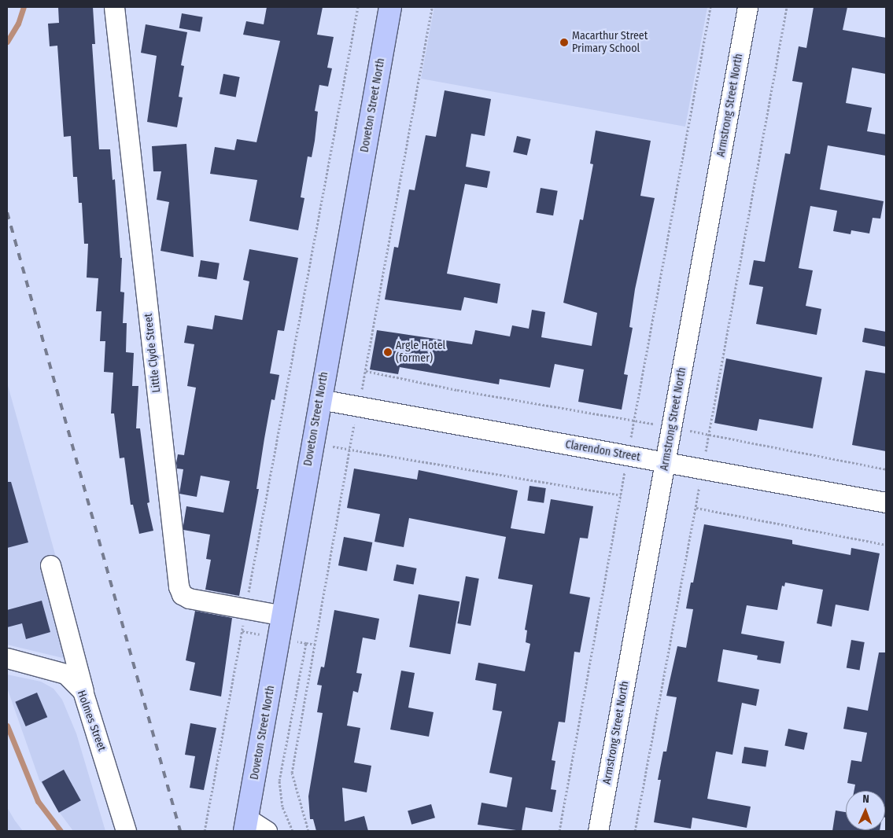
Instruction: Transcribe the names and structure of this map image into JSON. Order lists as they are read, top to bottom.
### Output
{
  "streets": {
    "main road": ["Doveton Street North"],
    "street": [
      "Armstrong Street North",
      "Little Clyde Street",
      "Clarendon Street",
      "Holmes Street"
    ]
  },
  "crossings": [
    ["Doveton Street North", "Little Clyde Street"],
    ["Doveton Street North", "Clarendon Street"],
    ["Armstrong Street North", "Clarendon Street"]
  ],
  "places": ["Macarthur Street Primary School", "Argle Hotel (former)"],
  "north": "top"
}
